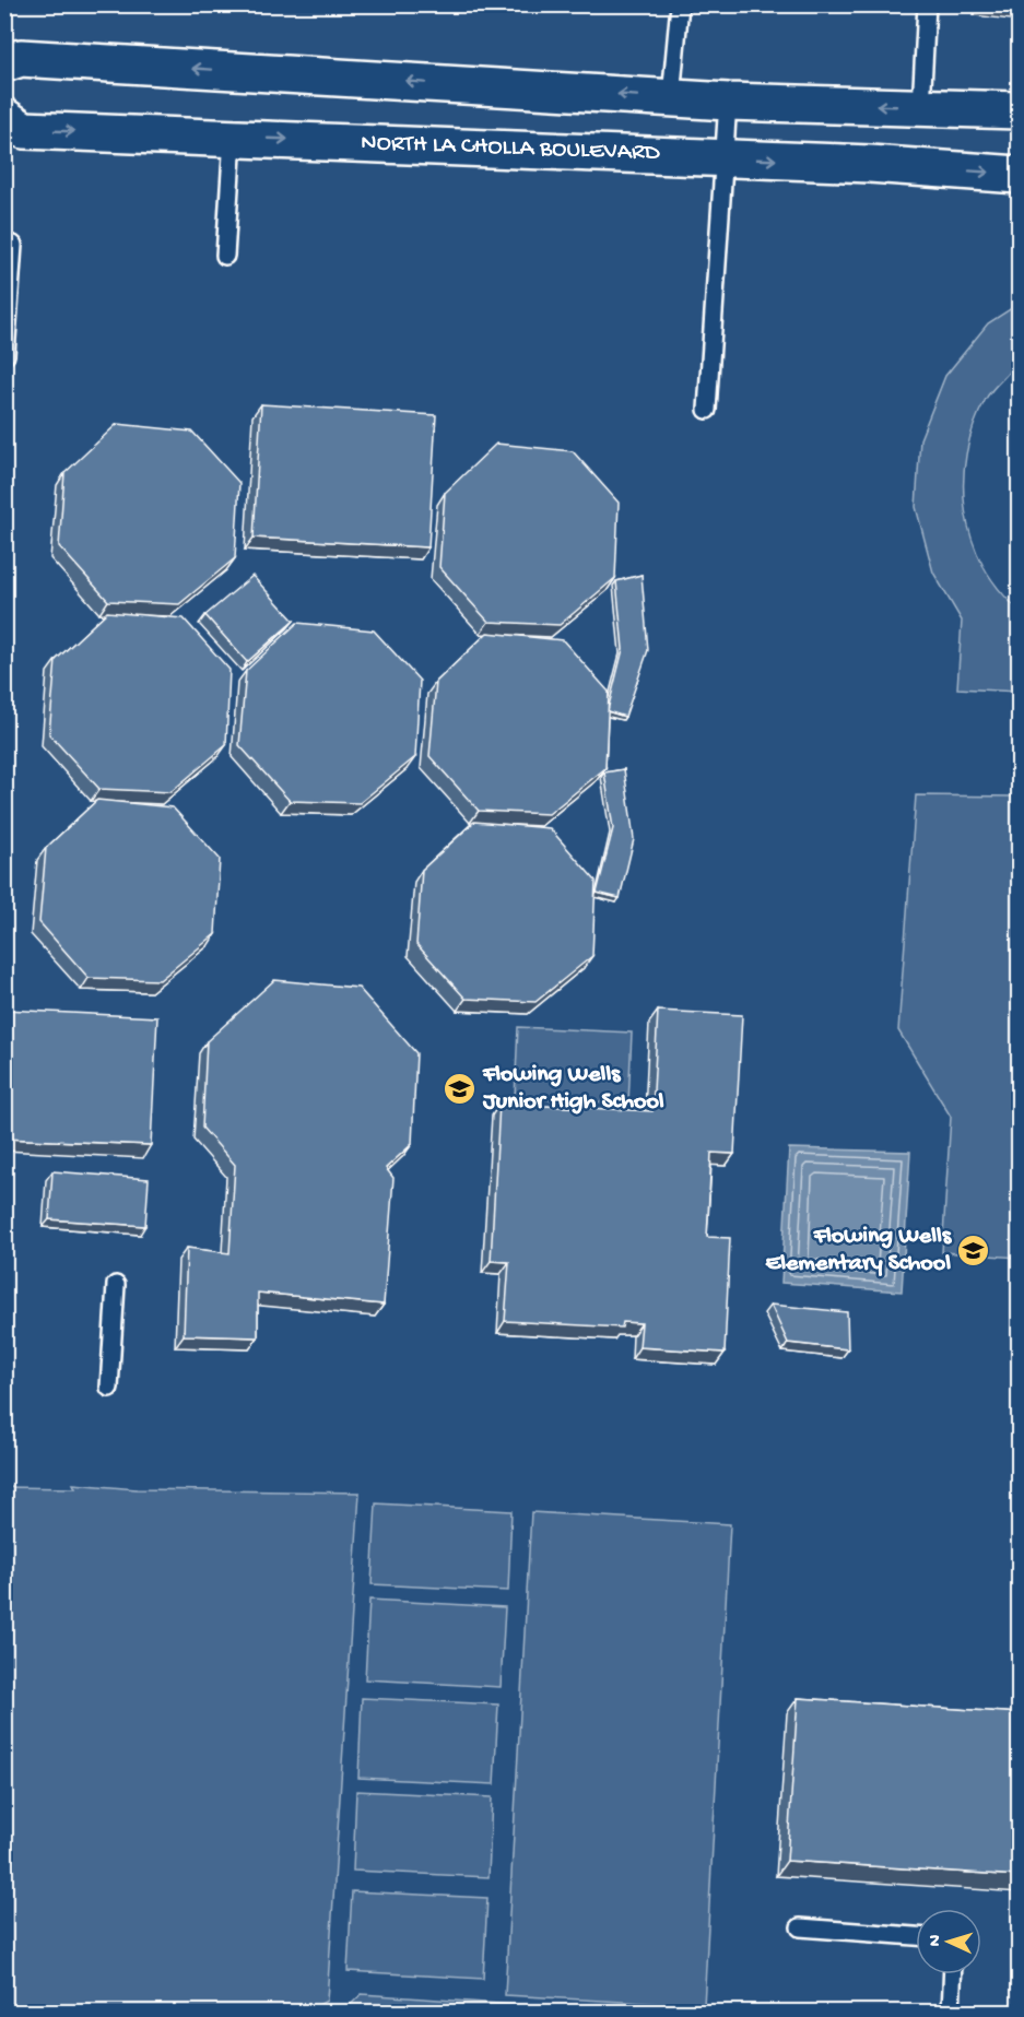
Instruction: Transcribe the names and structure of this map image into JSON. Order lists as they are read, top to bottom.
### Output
{
  "streets": {
    "street": ["NORTH LA CHOLLA BOULEVARD"]
  },
  "places": {
    "school or university": ["Flowing Wells Junior High School", "Flowing Wells Elementary School"]
  },
  "north": "left"
}
